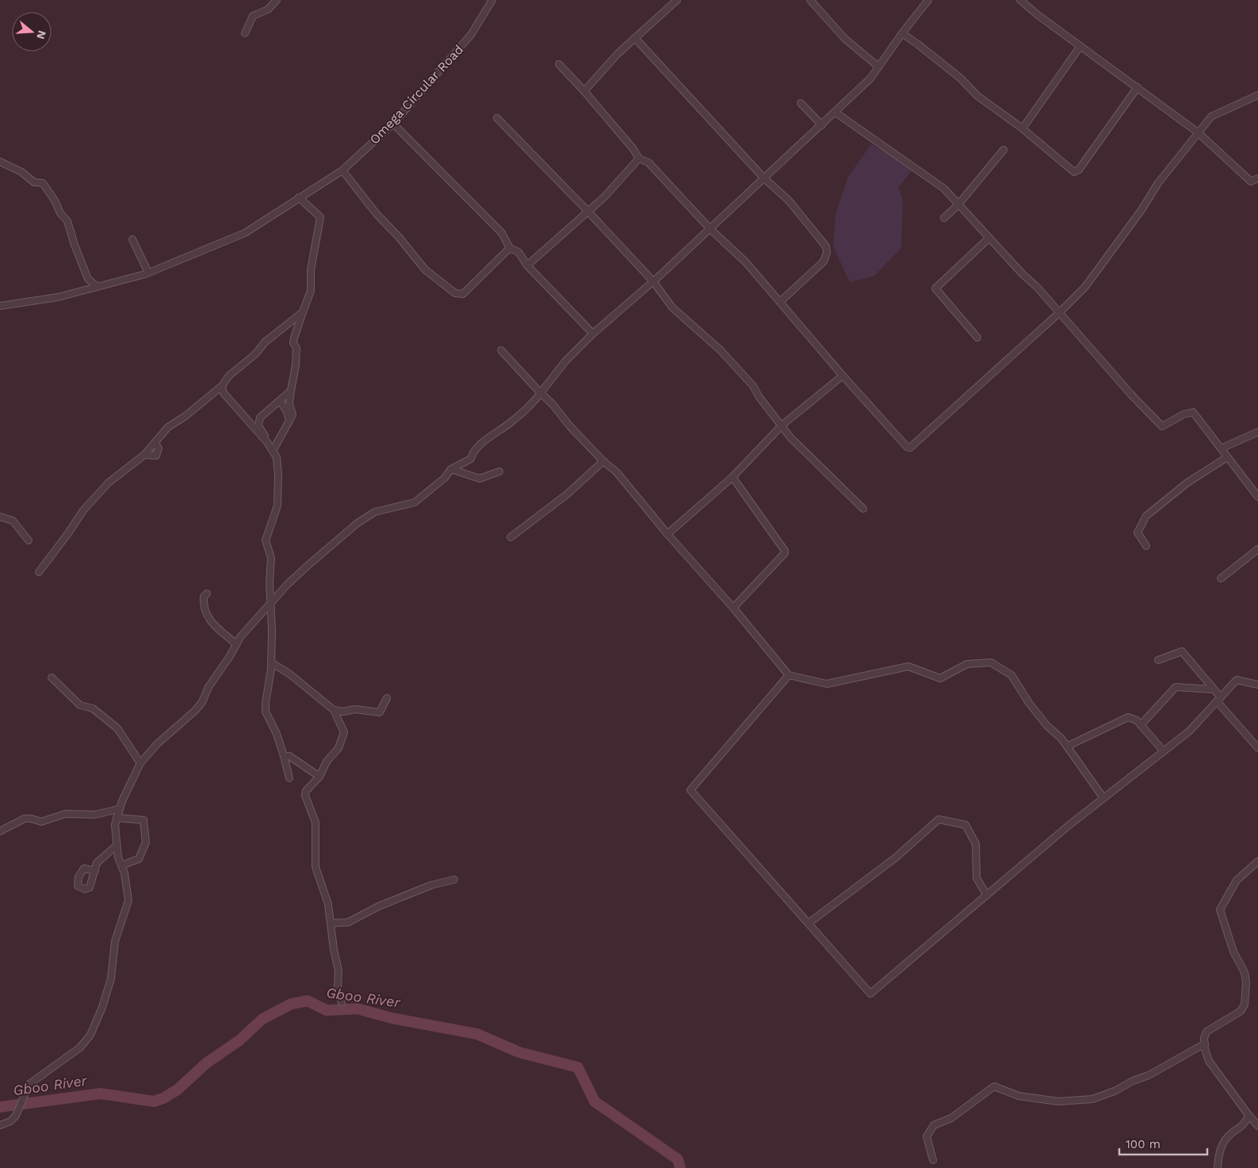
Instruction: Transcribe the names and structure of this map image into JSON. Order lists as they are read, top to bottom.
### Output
{
  "streets": {
    "street": ["Omega Circular Road"]
  },
  "water": ["Gboo River"],
  "scale_bar": "100 m",
  "north": "right"
}
